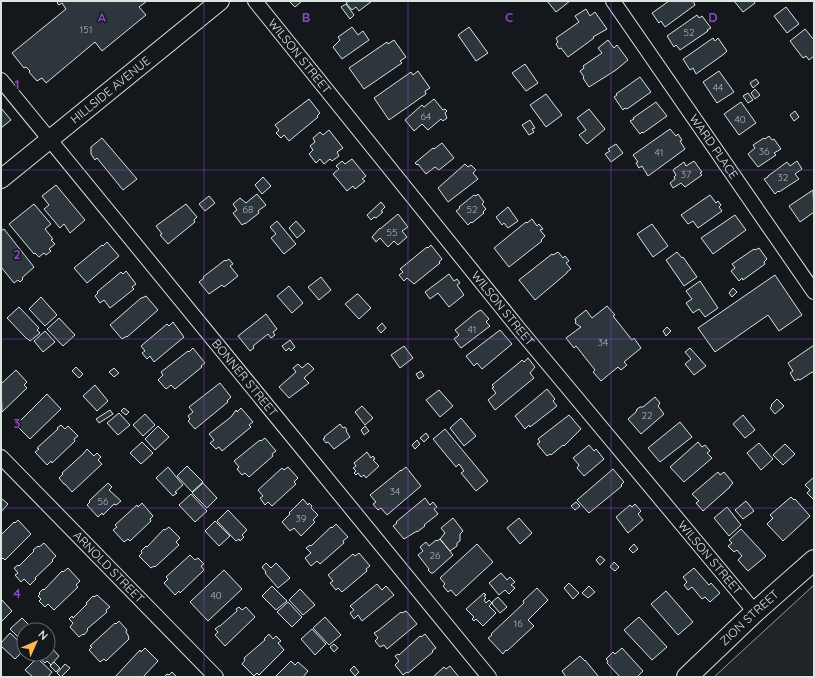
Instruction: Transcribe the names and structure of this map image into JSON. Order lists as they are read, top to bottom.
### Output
{
  "streets": {
    "main road": ["ZION STREET"],
    "street": [
      "WILSON STREET",
      "HILLSIDE AVENUE",
      "WARD PLACE",
      "BONNER STREET",
      "ARNOLD STREET"
    ]
  },
  "crossings": [
    ["WILSON STREET", "ZION STREET"],
    ["HILLSIDE AVENUE", "BONNER STREET"]
  ],
  "house_numbers": [
    "151",
    "52",
    "44",
    "64",
    "40",
    "36",
    "41",
    "37",
    "32",
    "68",
    "52",
    "55",
    "41",
    "34",
    "22",
    "34",
    "56",
    "39",
    "26",
    "40",
    "16"
  ],
  "north": "top right",
  "grid": {
    "columns": [
      "A",
      "B",
      "C",
      "D"
    ],
    "rows": [
      "1",
      "2",
      "3",
      "4"
    ]
  }
}
